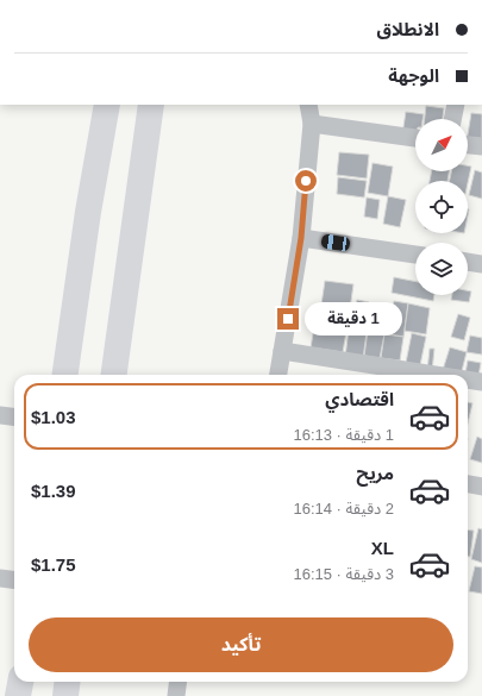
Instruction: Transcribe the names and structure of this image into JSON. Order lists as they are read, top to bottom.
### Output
{
  "north": "top right",
  "page": {
    "banner": ["الانطلاق", "الوجهة"],
    "bubble": "1 دقيقة",
    "list": [
      {
        "name": "اقتصادي",
        "note": "1 دقيقة · 16:13",
        "value": "$1.03"
      },
      {
        "name": "مريح",
        "note": "2 دقيقة · 16:14",
        "value": "$1.39"
      },
      {
        "name": "XL",
        "note": "3 دقيقة · 16:15",
        "value": "$1.75"
      }
    ],
    "buttons": "تأكيد"
  }
}
